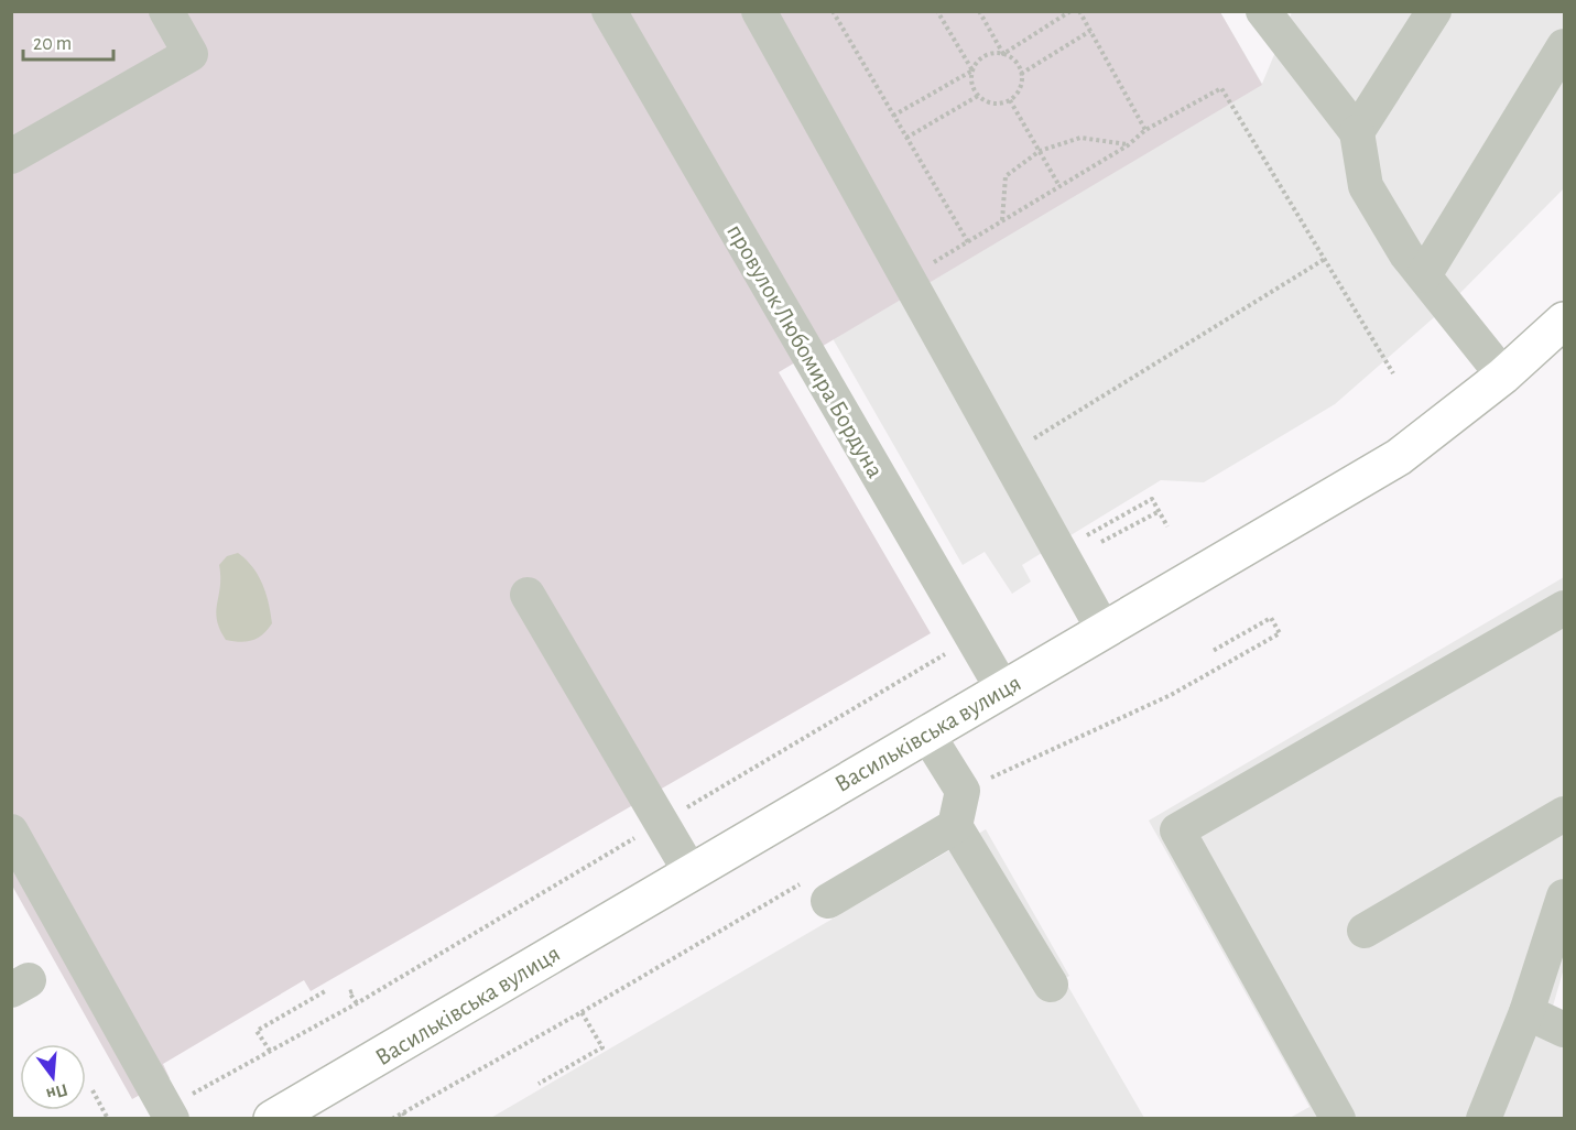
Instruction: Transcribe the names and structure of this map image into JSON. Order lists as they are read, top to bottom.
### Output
{
  "streets": {
    "main road": ["Васильківська вулиця"],
    "street": ["провулок Любомира Бордуна"]
  },
  "crossings": [
    ["провулок Любомира Бордуна", "Васильківська вулиця"]
  ],
  "scale_bar": "20 m",
  "north": "bottom"
}
